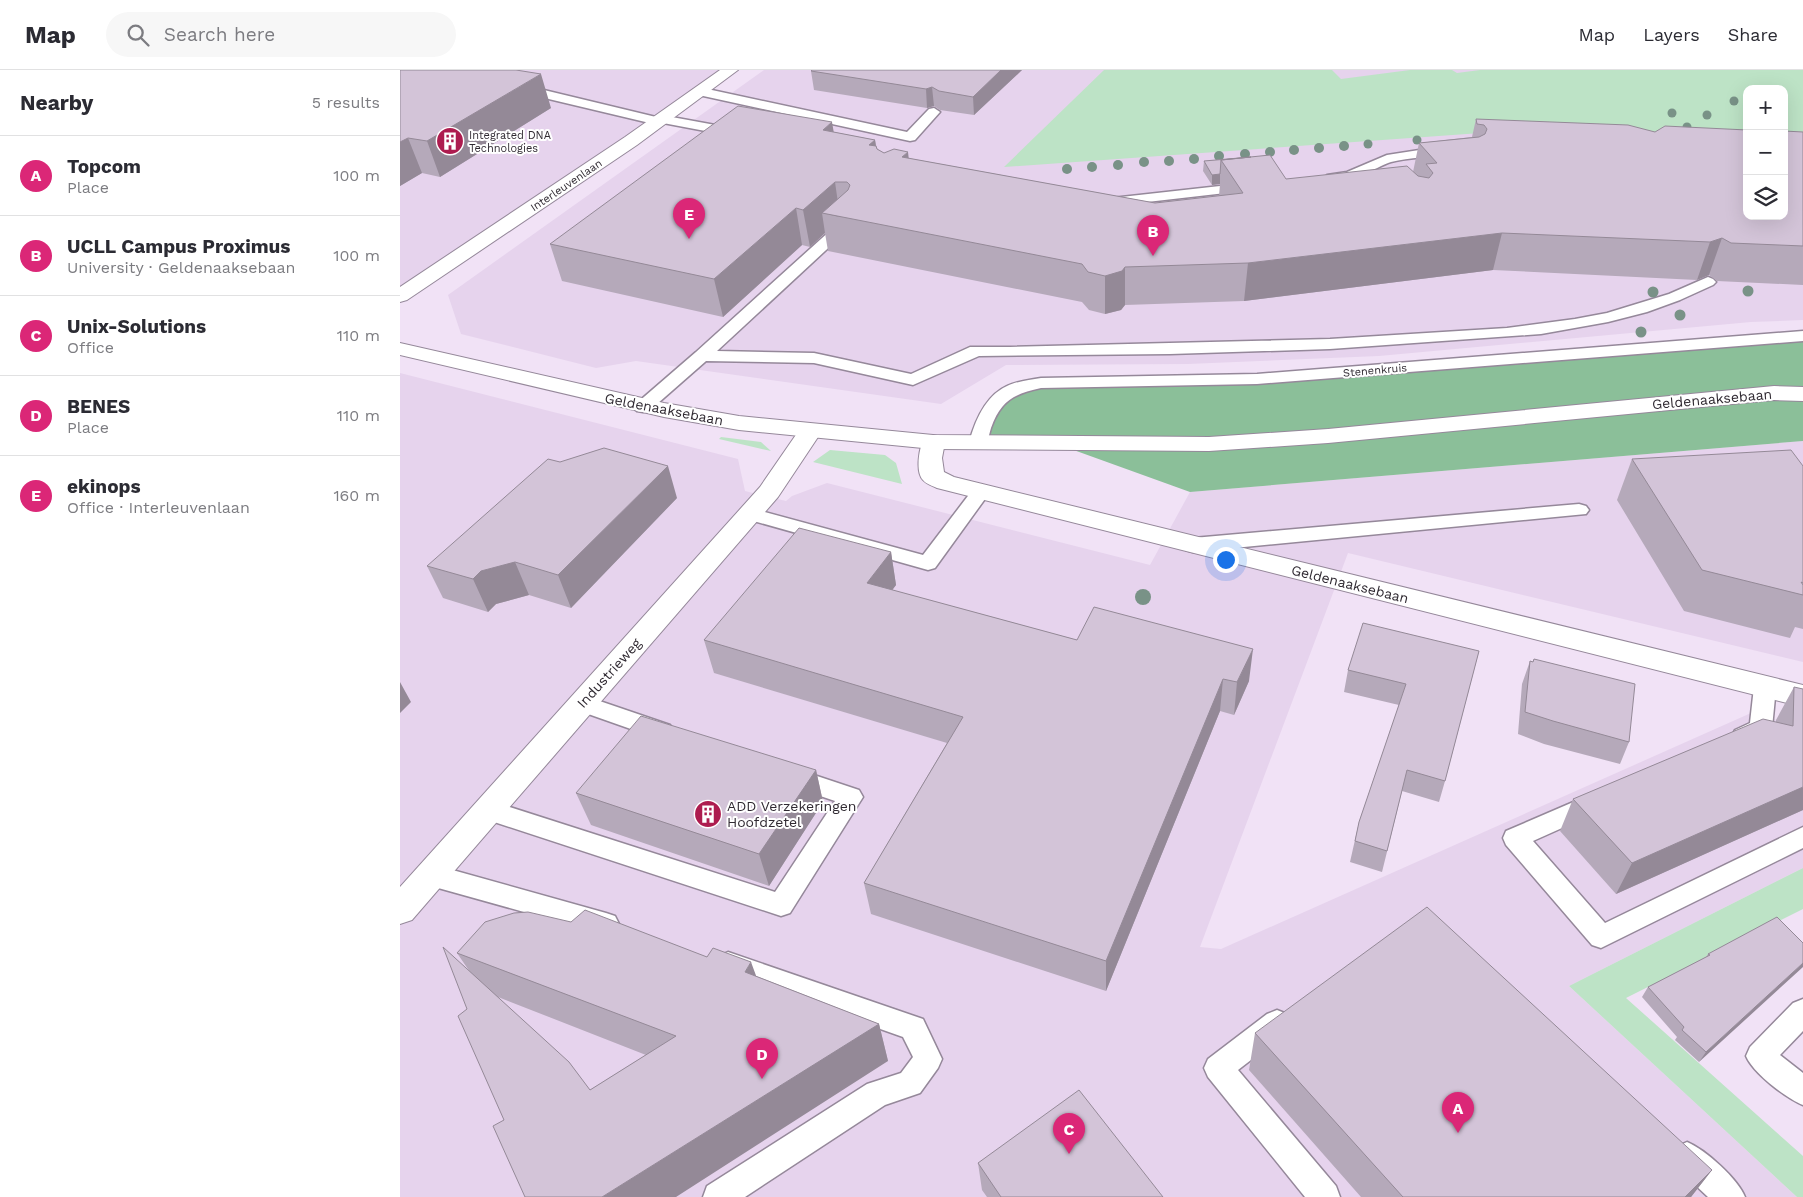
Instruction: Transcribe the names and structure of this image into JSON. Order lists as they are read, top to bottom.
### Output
{
  "streets": {
    "street": ["Interleuvenlaan", "Geldenaaksebaan", "Industrieweg"],
    "lane": ["Stenenkruis"]
  },
  "crossings": [
    ["Stenenkruis", "Geldenaaksebaan"],
    ["Geldenaaksebaan", "Industrieweg"]
  ],
  "places": {
    "building": ["Integrated DNA Technologies", "ADD Verzekeringen Hoofdzetel"]
  },
  "page": {
    "header": "Map",
    "search": "Search here",
    "nav": ["Map", "Layers", "Share"],
    "heading": ["Nearby", "5 results"],
    "map_buttons": ["+", "−"],
    "list": [
      {
        "mark": "A",
        "name": "Topcom",
        "note": "Place",
        "value": "100 m"
      },
      {
        "mark": "B",
        "name": "UCLL Campus Proximus",
        "note": "University · Geldenaaksebaan",
        "value": "100 m"
      },
      {
        "mark": "C",
        "name": "Unix-Solutions",
        "note": "Office",
        "value": "110 m"
      },
      {
        "mark": "D",
        "name": "BENES",
        "note": "Place",
        "value": "110 m"
      },
      {
        "mark": "E",
        "name": "ekinops",
        "note": "Office · Interleuvenlaan",
        "value": "160 m"
      }
    ],
    "pins": [
      "E",
      "B",
      "D",
      "A",
      "C"
    ]
  }
}
